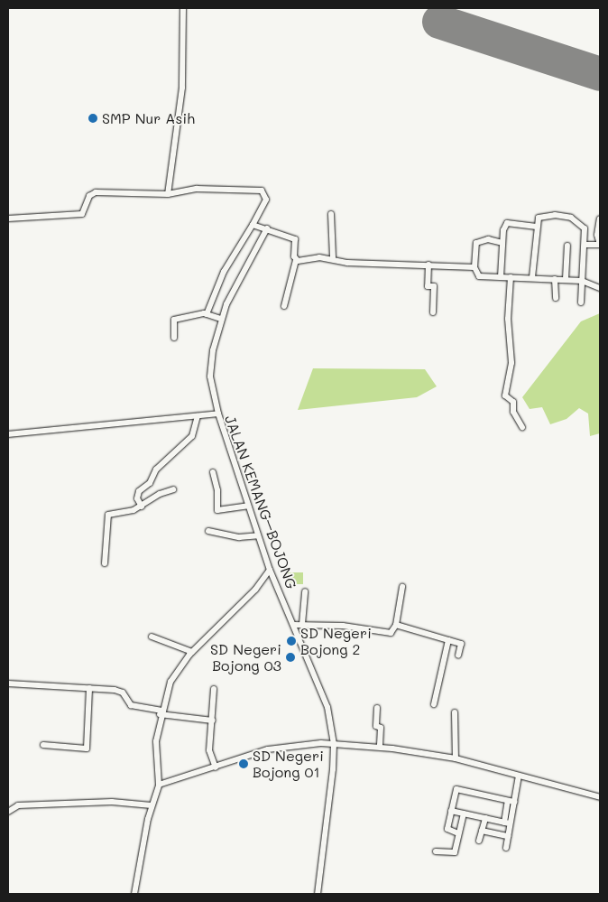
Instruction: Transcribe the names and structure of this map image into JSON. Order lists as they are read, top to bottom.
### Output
{
  "streets": {
    "street": ["JALAN KEMANG–BOJONG"]
  },
  "places": [
    "SMP Nur Asih",
    "SD Negeri Bojong 2",
    "SD Negeri Bojong 03",
    "SD Negeri Bojong 01"
  ]
}
